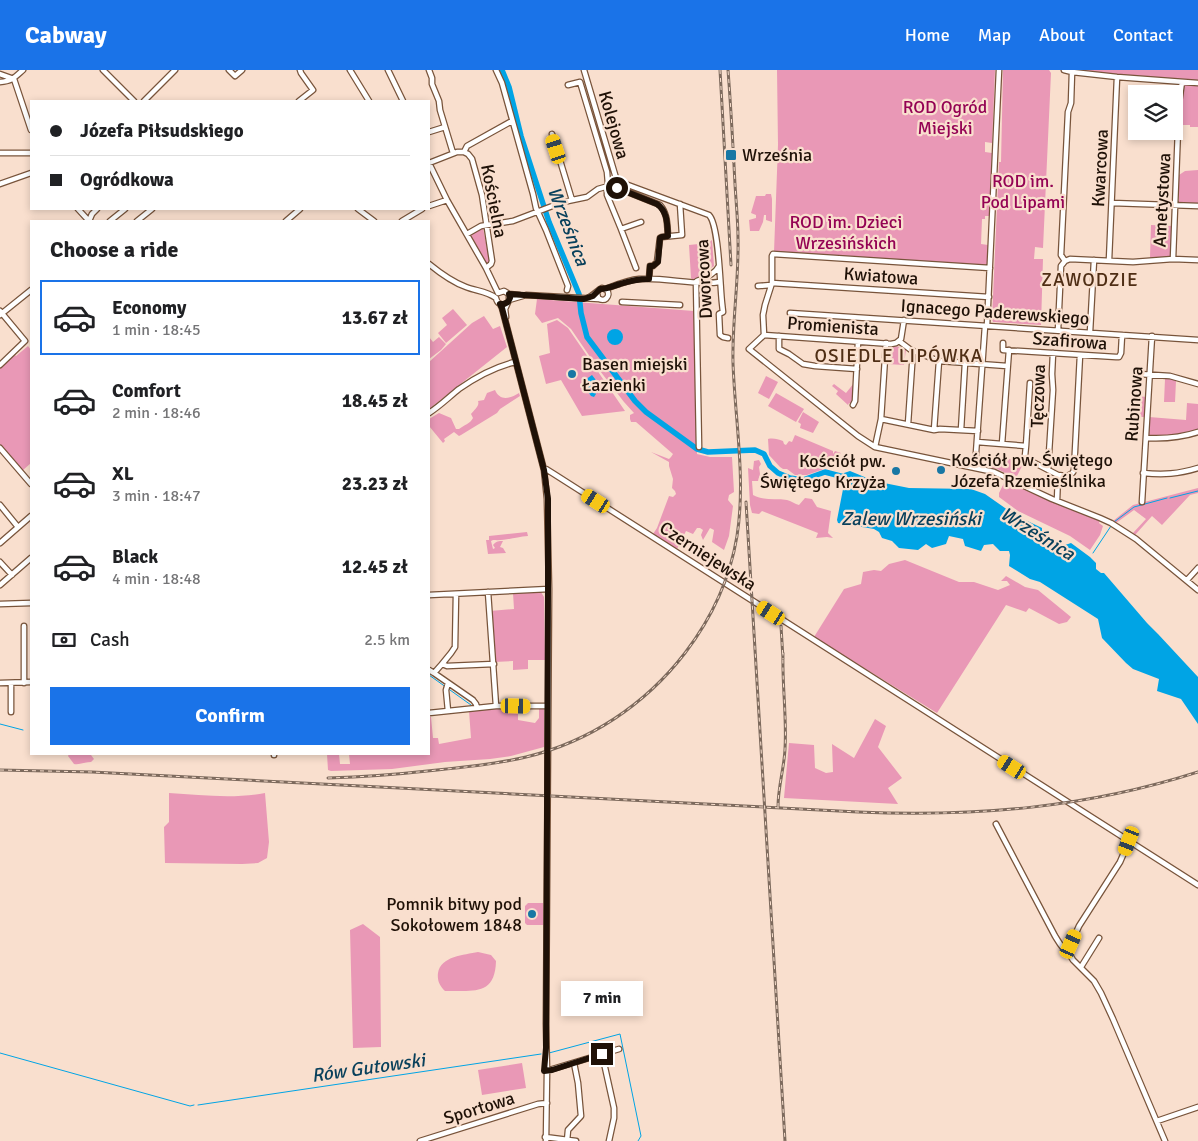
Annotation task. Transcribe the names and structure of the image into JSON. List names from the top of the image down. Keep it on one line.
{"streets":{"street":["Kolejowa","Kwarcowa","Ametystowa","Kościelna","Kwiatowa","Dworcowa","Ignacego Paderewskiego","Promienista","Szafirowa","Tęczowa","Rubinowa","Czerniejewska","Sportowa"]},"crossings":[["Kolejowa","Dworcowa"],["Ignacego Paderewskiego","Promienista"],["Ignacego Paderewskiego","Szafirowa"],["Ignacego Paderewskiego","Rubinowa"],["Szafirowa","Tęczowa"]],"districts":["ZAWODZIE","OSIEDLE LIPÓWKA"],"water":["Wrześnica","Zalew Wrzesiński","Rów Gutowski"],"parks":["ROD Ogród Miejski","ROD im. Pod Lipami","ROD im. Dzieci Wrzesińskich"],"places":{"transit":["Września"],"other":["Basen miejski Łazienki","Kościół pw. Świętego Józefa Rzemieślnika","Kościół pw. Świętego Krzyża","Pomnik bitwy pod Sokołowem 1848"]},"page":{"header":"Cabway","nav":["Home","Map","About","Contact"],"banner":["Józefa Piłsudskiego","Ogródkowa"],"heading":"Choose a ride","list":[{"name":"Economy","note":"1 min · 18:45","value":"13.67 zł"},{"name":"Comfort","note":"2 min · 18:46","value":"18.45 zł"},{"name":"XL","note":"3 min · 18:47","value":"23.23 zł"},{"name":"Black","note":"4 min · 18:48","value":"12.45 zł"}],"pay":["Cash","2.5 km"],"buttons":"Confirm","bubble":"7 min"}}
